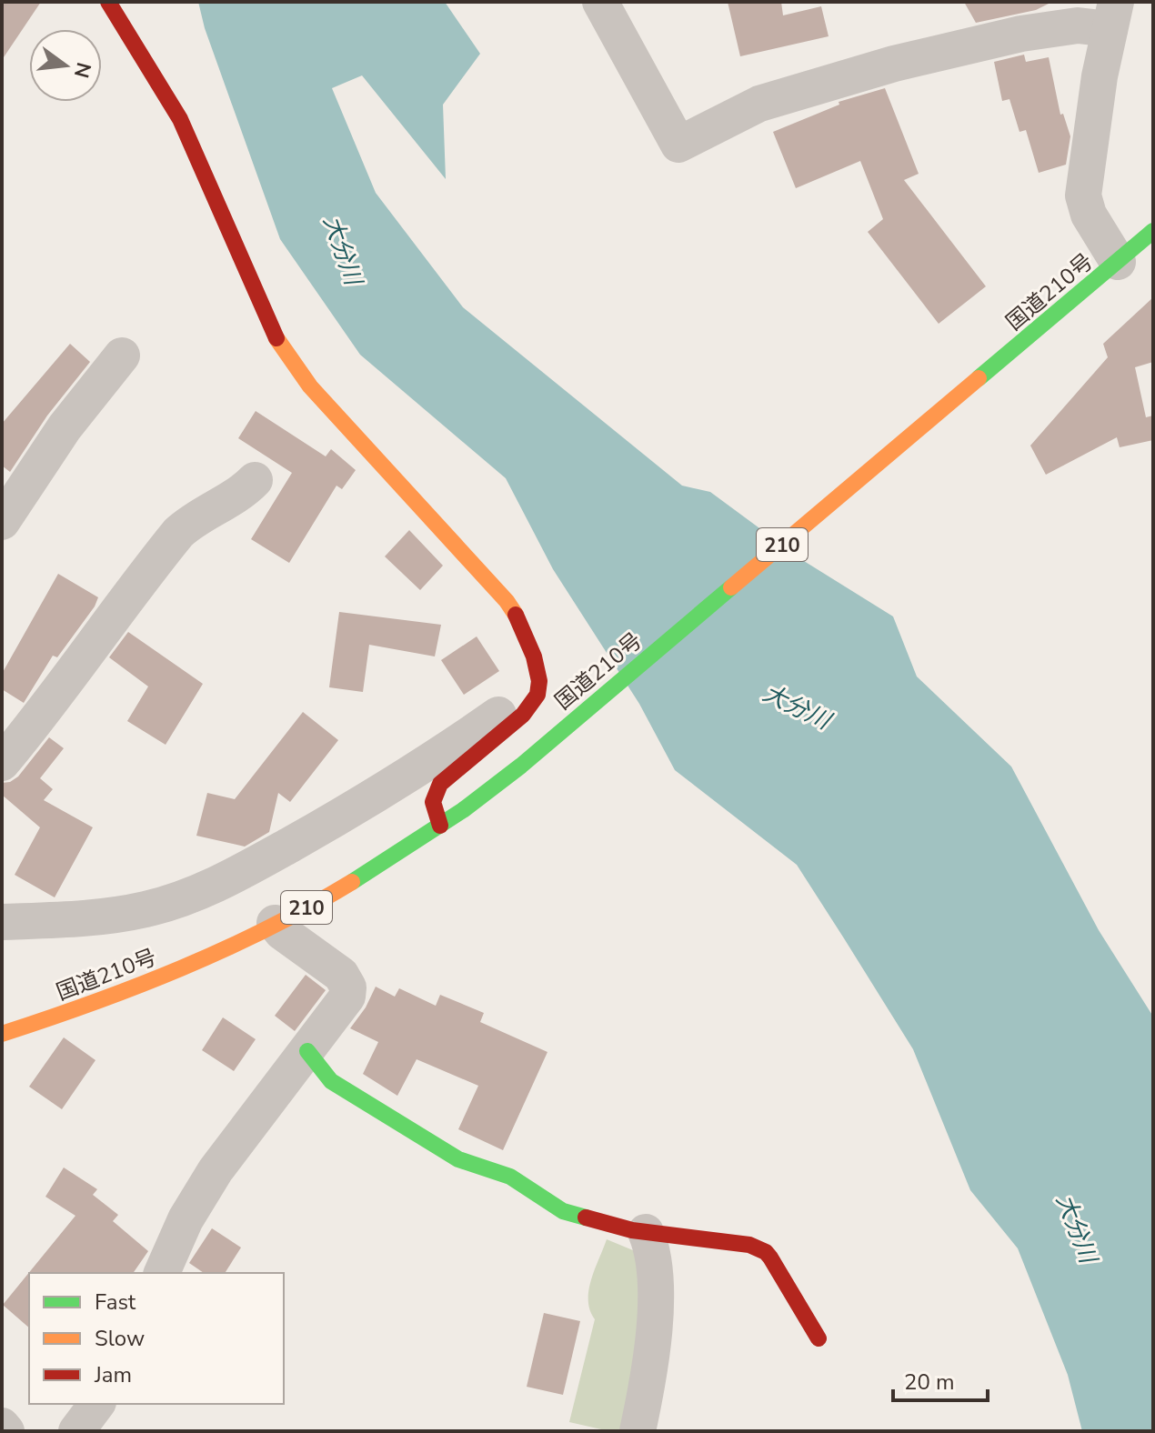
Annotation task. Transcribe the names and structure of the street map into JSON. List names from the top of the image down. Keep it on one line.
{"streets":{"main road":["国道210号","210"]},"water":["大分川"],"legend":["Fast","Slow","Jam"],"scale_bar":"20 m","north":"right"}
